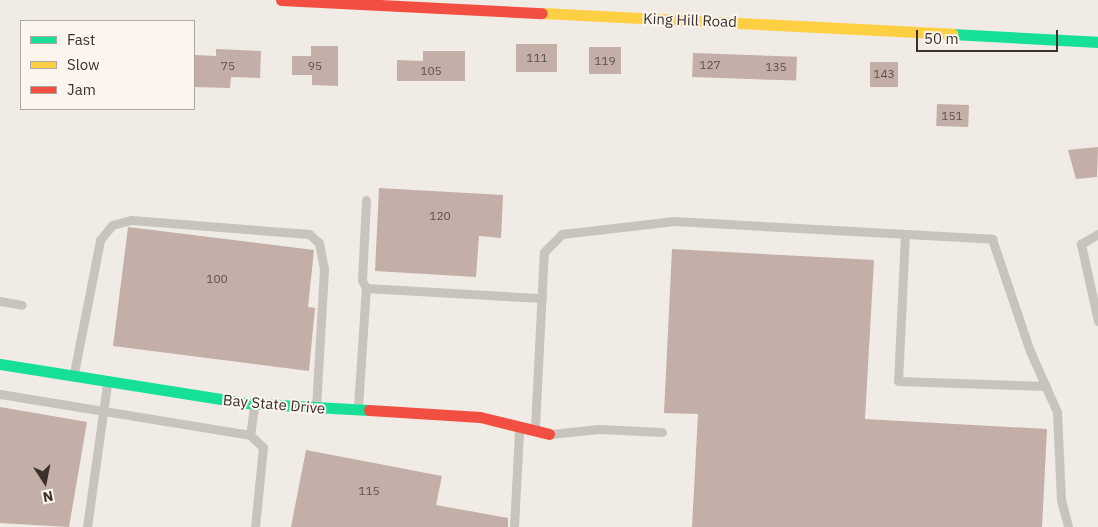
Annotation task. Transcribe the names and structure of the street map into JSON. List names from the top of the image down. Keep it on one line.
{"streets":{"street":["King Hill Road","Bay State Drive"]},"house_numbers":["111","119","127","75","95","135","105","143","151","120","100","115"],"legend":["Fast","Slow","Jam"],"scale_bar":"50 m","north":"bottom"}
